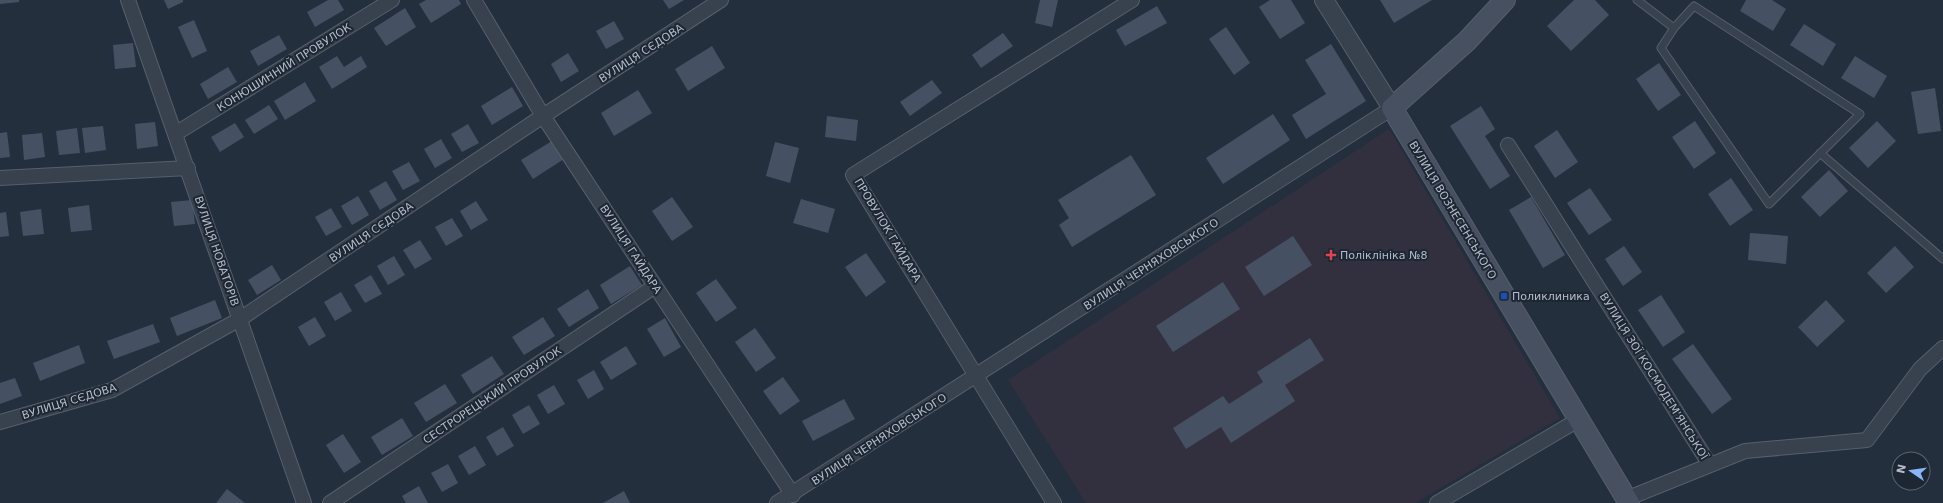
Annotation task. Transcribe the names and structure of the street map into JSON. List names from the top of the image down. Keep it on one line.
{"streets":{"main road":["ВУЛИЦЯ ВОЗНЕСЕНСЬКОГО","ВУЛИЦЯ ЧЕРНЯХОВСЬКОГО"],"street":["ВУЛИЦЯ СЄДОВА","КОНЮШИННИЙ ПРОВУЛОК","ПРОВУЛОК ГАЙДАРА","ВУЛИЦЯ ГАЙДАРА","ВУЛИЦЯ НОВАТОРІВ","ВУЛИЦЯ ЗОЇ КОСМОДЕМ'ЯНСЬКОЇ","СЕСТРОРЕЦЬКИЙ ПРОВУЛОК"]},"crossings":[["ВУЛИЦЯ СЄДОВА","ВУЛИЦЯ ГАЙДАРА"],["ВУЛИЦЯ СЄДОВА","ВУЛИЦЯ НОВАТОРІВ"],["КОНЮШИННИЙ ПРОВУЛОК","ВУЛИЦЯ НОВАТОРІВ"],["ВУЛИЦЯ ВОЗНЕСЕНСЬКОГО","ВУЛИЦЯ ЧЕРНЯХОВСЬКОГО"],["ВУЛИЦЯ ВОЗНЕСЕНСЬКОГО","ВУЛИЦЯ ЗОЇ КОСМОДЕМ'ЯНСЬКОЇ"],["ПРОВУЛОК ГАЙДАРА","ВУЛИЦЯ ЧЕРНЯХОВСЬКОГО"],["ВУЛИЦЯ ГАЙДАРА","ВУЛИЦЯ ЧЕРНЯХОВСЬКОГО"],["ВУЛИЦЯ ГАЙДАРА","СЕСТРОРЕЦЬКИЙ ПРОВУЛОК"]],"places":{"health":["Поліклініка №8"],"transit":["Поликлиника"]},"north":"left"}
